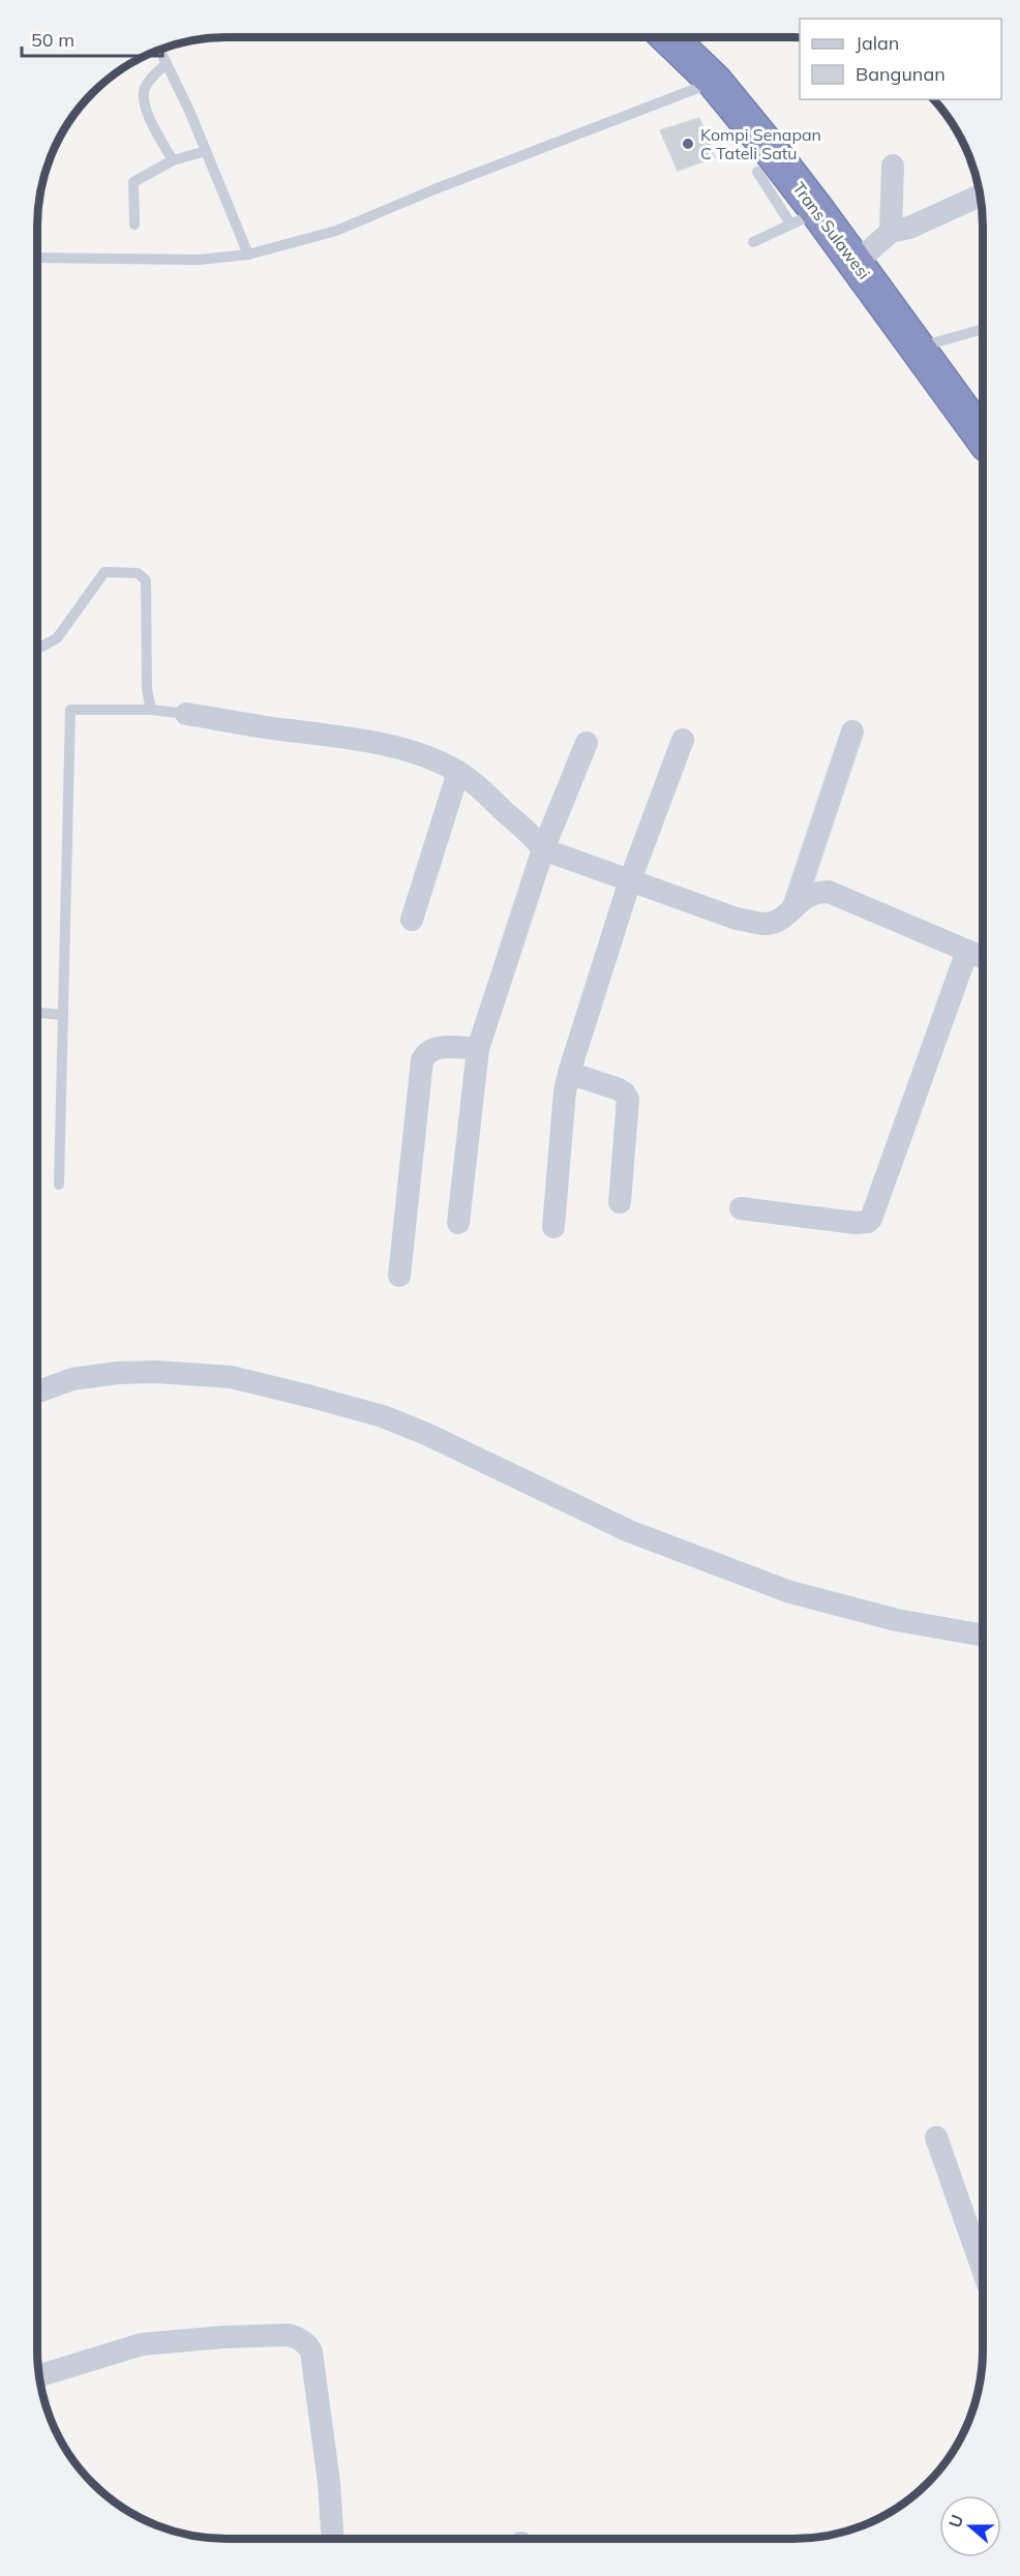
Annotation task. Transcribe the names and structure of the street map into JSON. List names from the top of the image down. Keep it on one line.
{"streets":{"highway":["Trans Sulawesi"]},"places":["Kompi Senapan C Tateli Satu"],"legend":["Jalan","Bangunan"],"scale_bar":"50 m","north":"left"}
